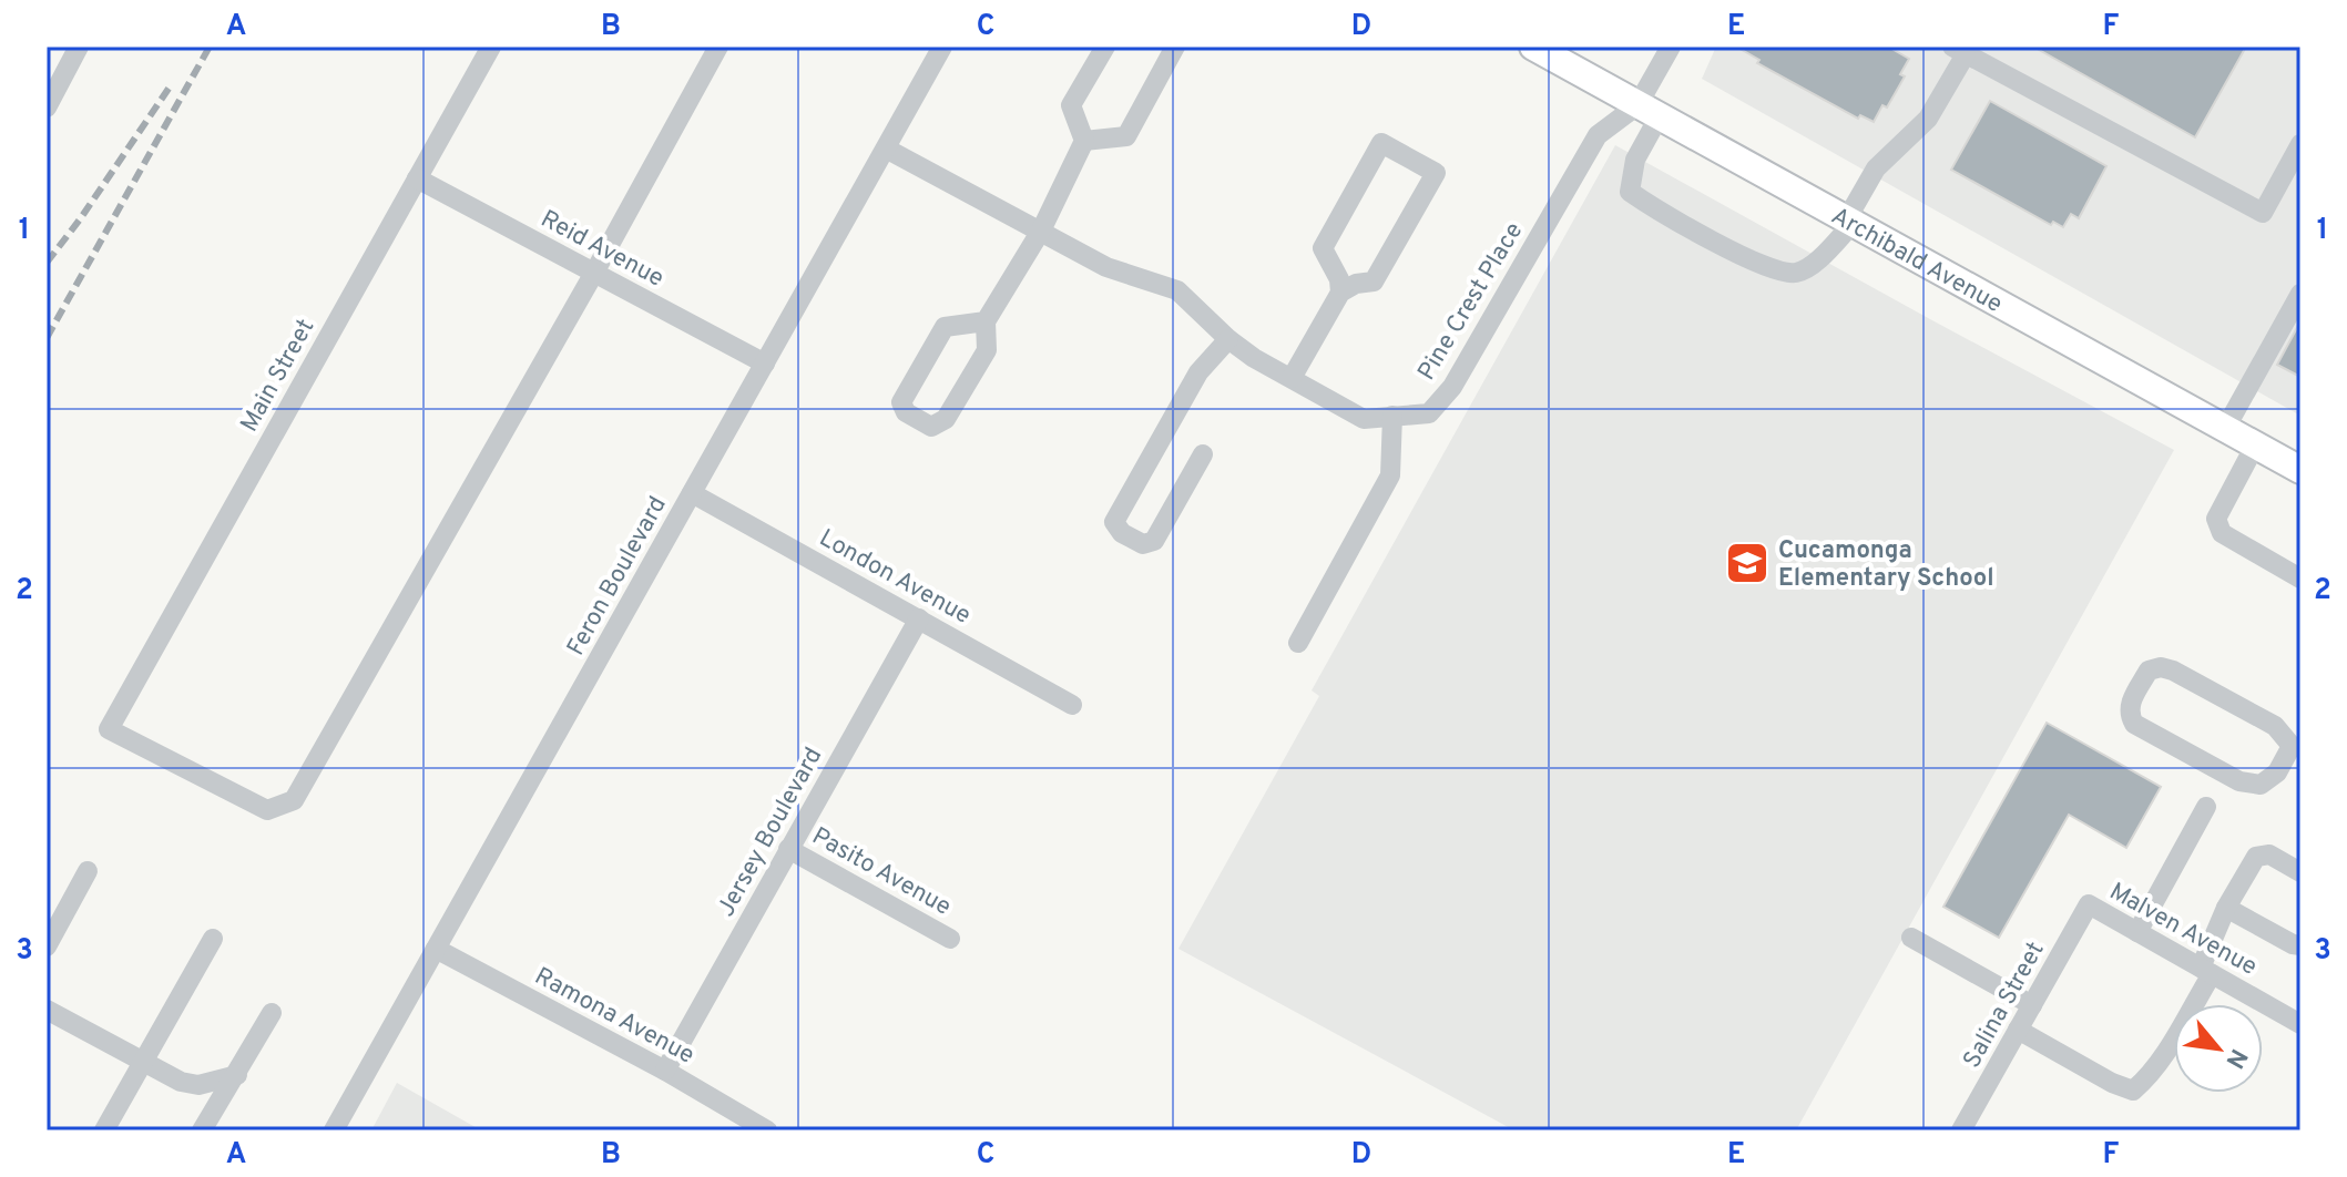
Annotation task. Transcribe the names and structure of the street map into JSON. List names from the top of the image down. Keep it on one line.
{"streets":{"main road":["Archibald Avenue"],"street":["Reid Avenue","Pine Crest Place","Main Street","Feron Boulevard","London Avenue","Jersey Boulevard","Pasito Avenue","Malven Avenue","Salina Street","Ramona Avenue"]},"crossings":[["Reid Avenue","Main Street"],["Reid Avenue","Feron Boulevard"],["Archibald Avenue","Pine Crest Place"],["Pine Crest Place","Feron Boulevard"],["Feron Boulevard","London Avenue"],["Feron Boulevard","Ramona Avenue"],["London Avenue","Jersey Boulevard"],["Jersey Boulevard","Pasito Avenue"],["Jersey Boulevard","Ramona Avenue"],["Malven Avenue","Salina Street"]],"places":{"school or university":["Cucamonga Elementary School"]},"north":"bottom right","grid":{"columns":["A","B","C","D","E","F"],"rows":["1","2","3"]}}
